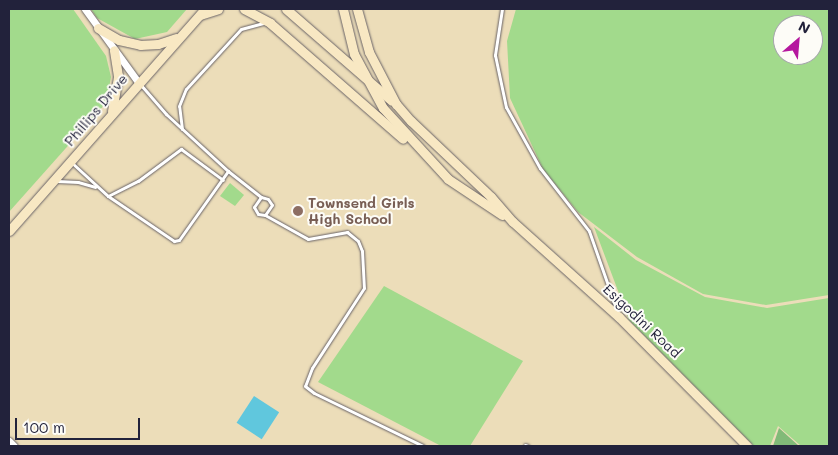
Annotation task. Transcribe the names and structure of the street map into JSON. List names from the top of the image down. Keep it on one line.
{"streets":{"main road":["Phillips Drive","Esigodini Road"]},"places":["Townsend Girls High School"],"scale_bar":"100 m","north":"top right"}
